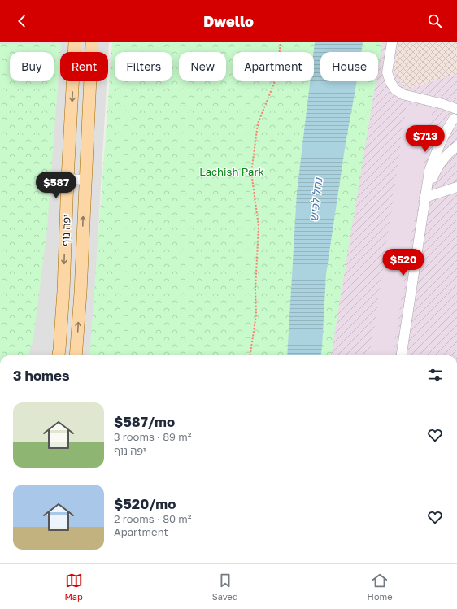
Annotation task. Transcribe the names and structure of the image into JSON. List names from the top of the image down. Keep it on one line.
{"streets":{"main road":["יפה נוף"]},"water":["נחל לכיש"],"parks":["Lachish Park"],"page":{"header":"Dwello","chip":["Buy","Rent","Filters","New","Apartment","House"],"price":["$713","$587","$520"],"heading":"3 homes","list":[{"name":"$587/mo","note":"3 rooms · 89 m² · יפה נוף"},{"name":"$520/mo","note":"2 rooms · 80 m² · Apartment"}],"tabs":["Map","Saved","Home"]}}
